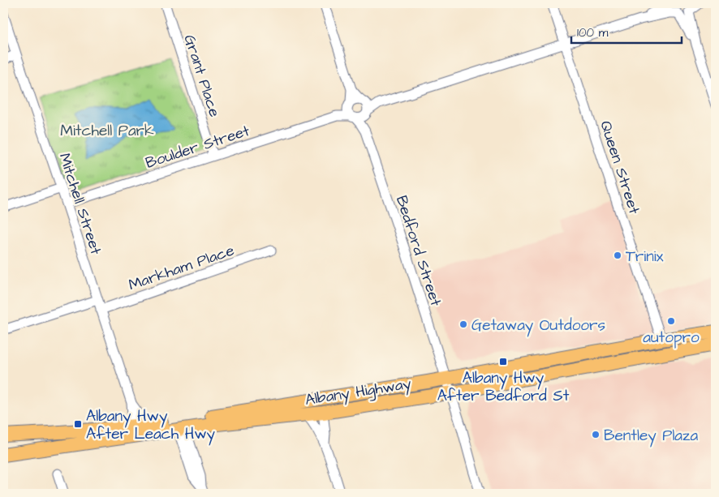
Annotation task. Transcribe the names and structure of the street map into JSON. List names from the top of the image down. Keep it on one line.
{"streets":{"highway":["Albany Highway"],"street":["Grant Place","Boulder Street","Queen Street","Mitchell Street","Bedford Street","Markham Place"]},"crossings":[["Grant Place","Boulder Street"],["Boulder Street","Mitchell Street"],["Boulder Street","Bedford Street"],["Queen Street","Albany Highway"],["Mitchell Street","Markham Place"],["Mitchell Street","Albany Highway"],["Bedford Street","Albany Highway"]],"parks":["Mitchell Park"],"places":{"other":["Trinix","autopro","Getaway Outdoors","Bentley Plaza"],"transit":["Albany Hwy After Bedford St","Albany Hwy After Leach Hwy"]},"scale_bar":"100 m"}
